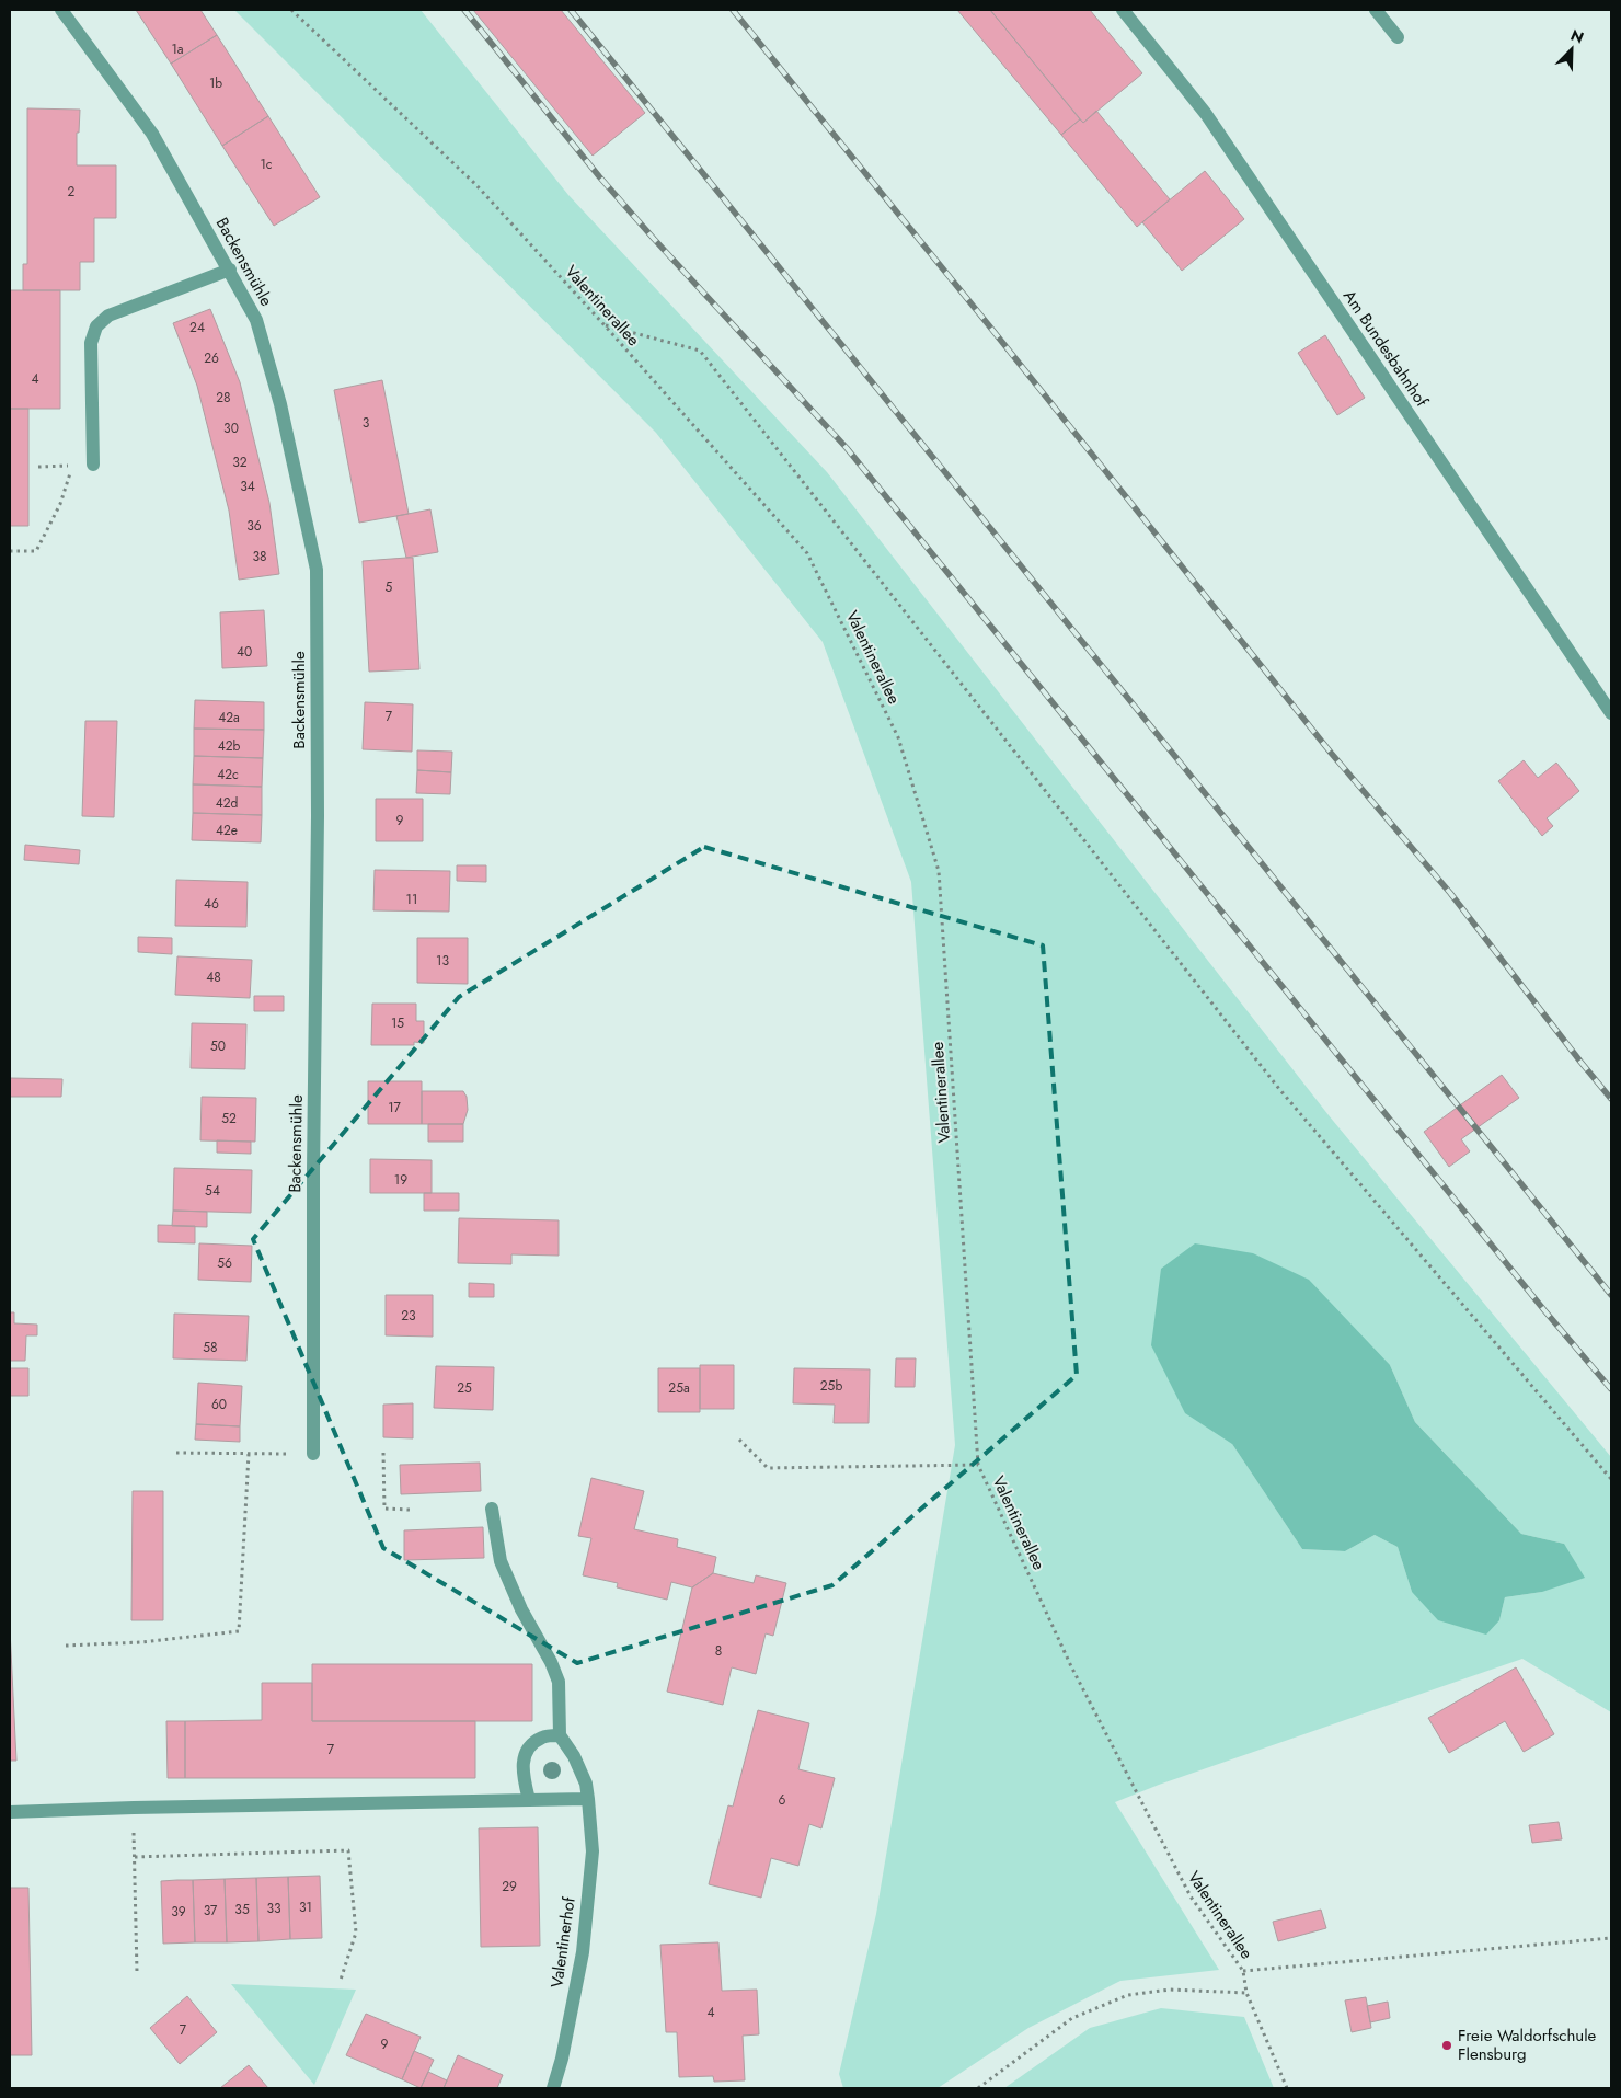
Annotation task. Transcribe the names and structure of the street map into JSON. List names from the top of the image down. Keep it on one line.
{"streets":{"street":["Backensmühle","Am Bundesbahnhof","Valentinerhof"],"path":["Valentinerallee"]},"places":["Freie Waldorfschule Flensburg"],"house_numbers":["1a","1b","1c","2","24","26","4","28","3","30","32","34","36","38","5","40","7","42a","42b","42c","42d","9","42e","11","46","13","48","15","50","17","52","19","54","56","23","58","25b","25","25a","60","8","7","6","29","31","33","35","37","39","4","7","9"],"north":"top right"}
